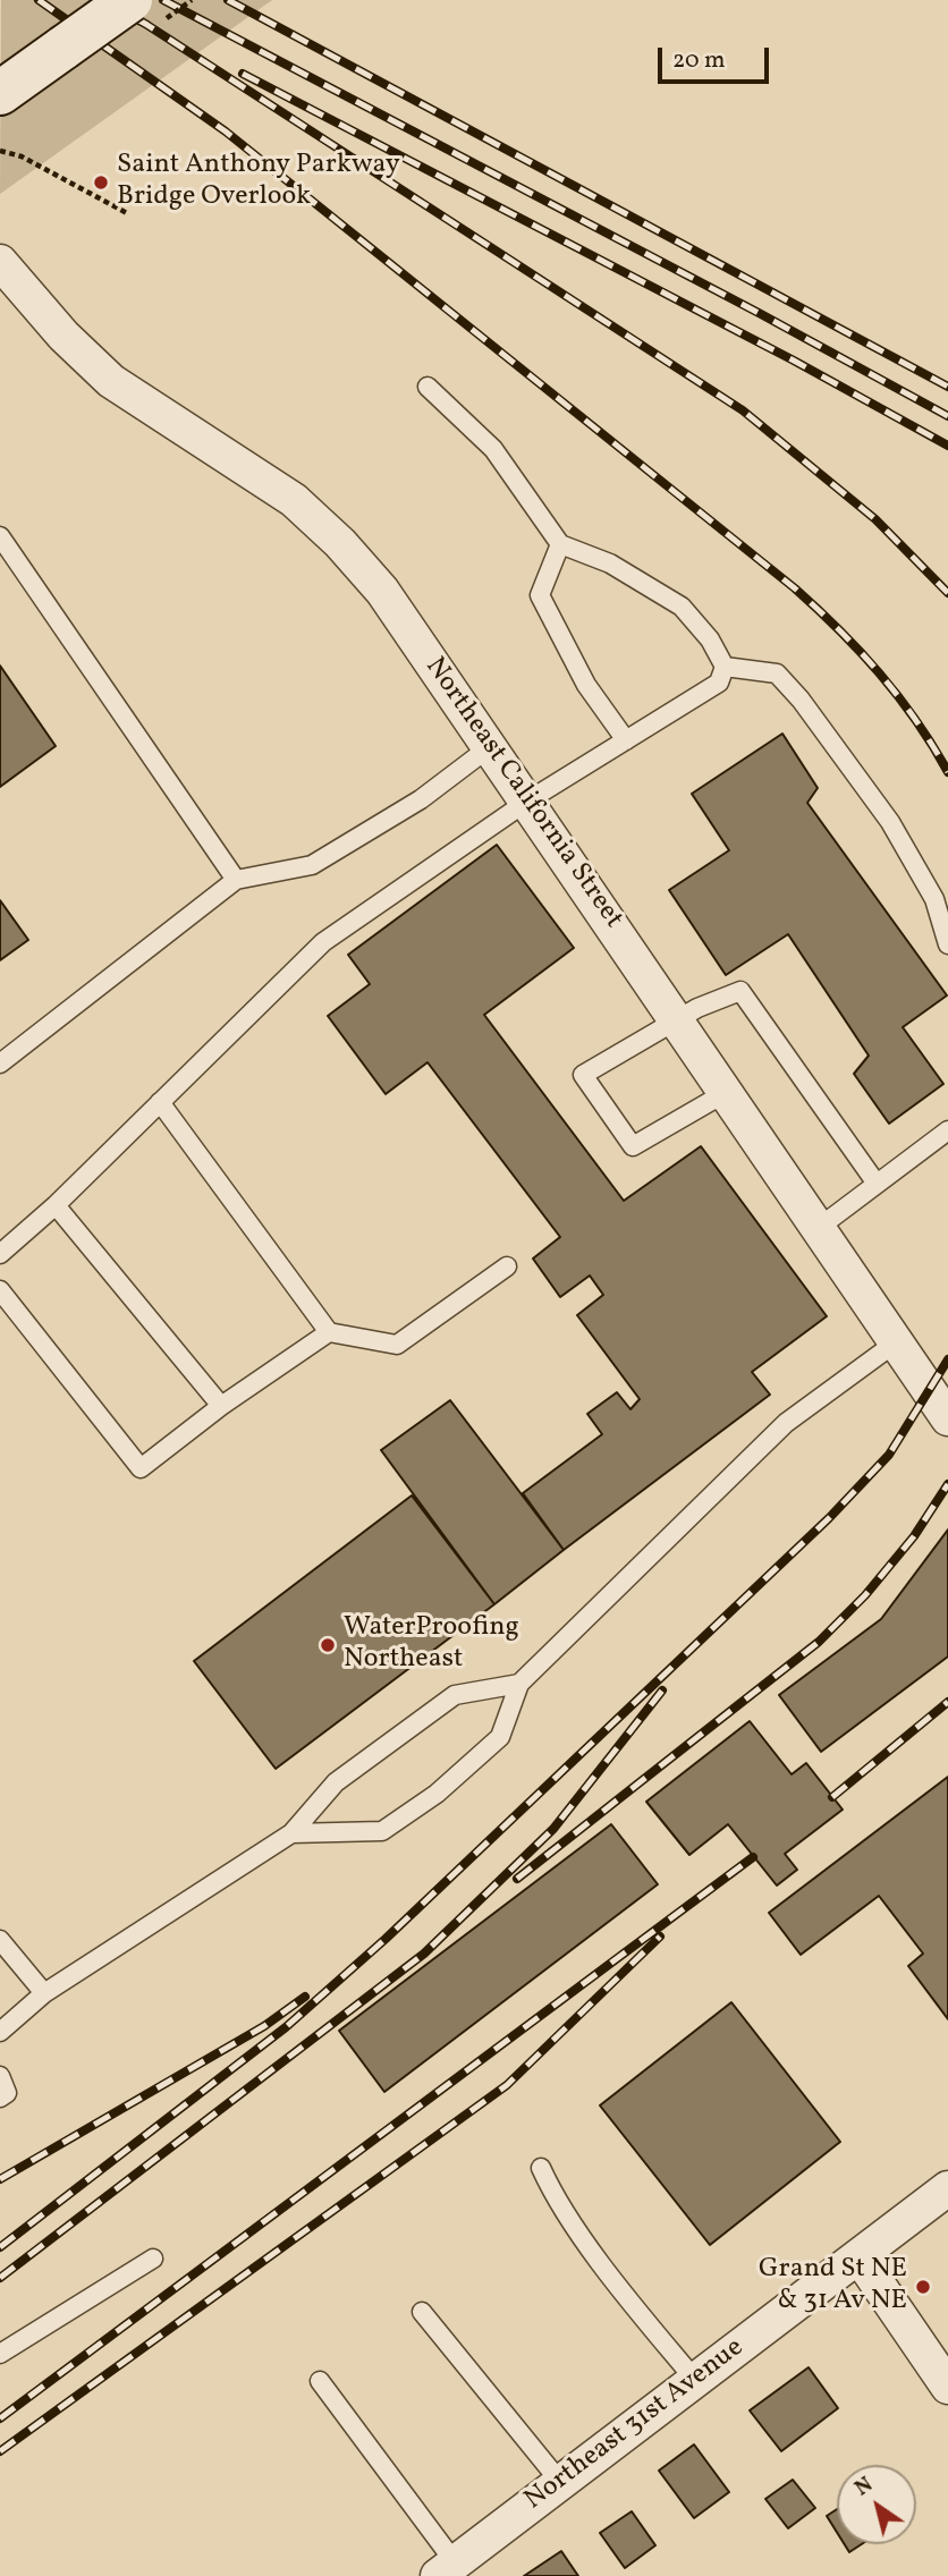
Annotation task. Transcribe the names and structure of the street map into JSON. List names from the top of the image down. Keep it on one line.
{"streets":{"street":["Northeast California Street","Northeast 31st Avenue"]},"places":["Saint Anthony Parkway Bridge Overlook","WaterProofing Northeast","Grand St NE & 31 Av NE"],"scale_bar":"20 m","north":"top left"}
